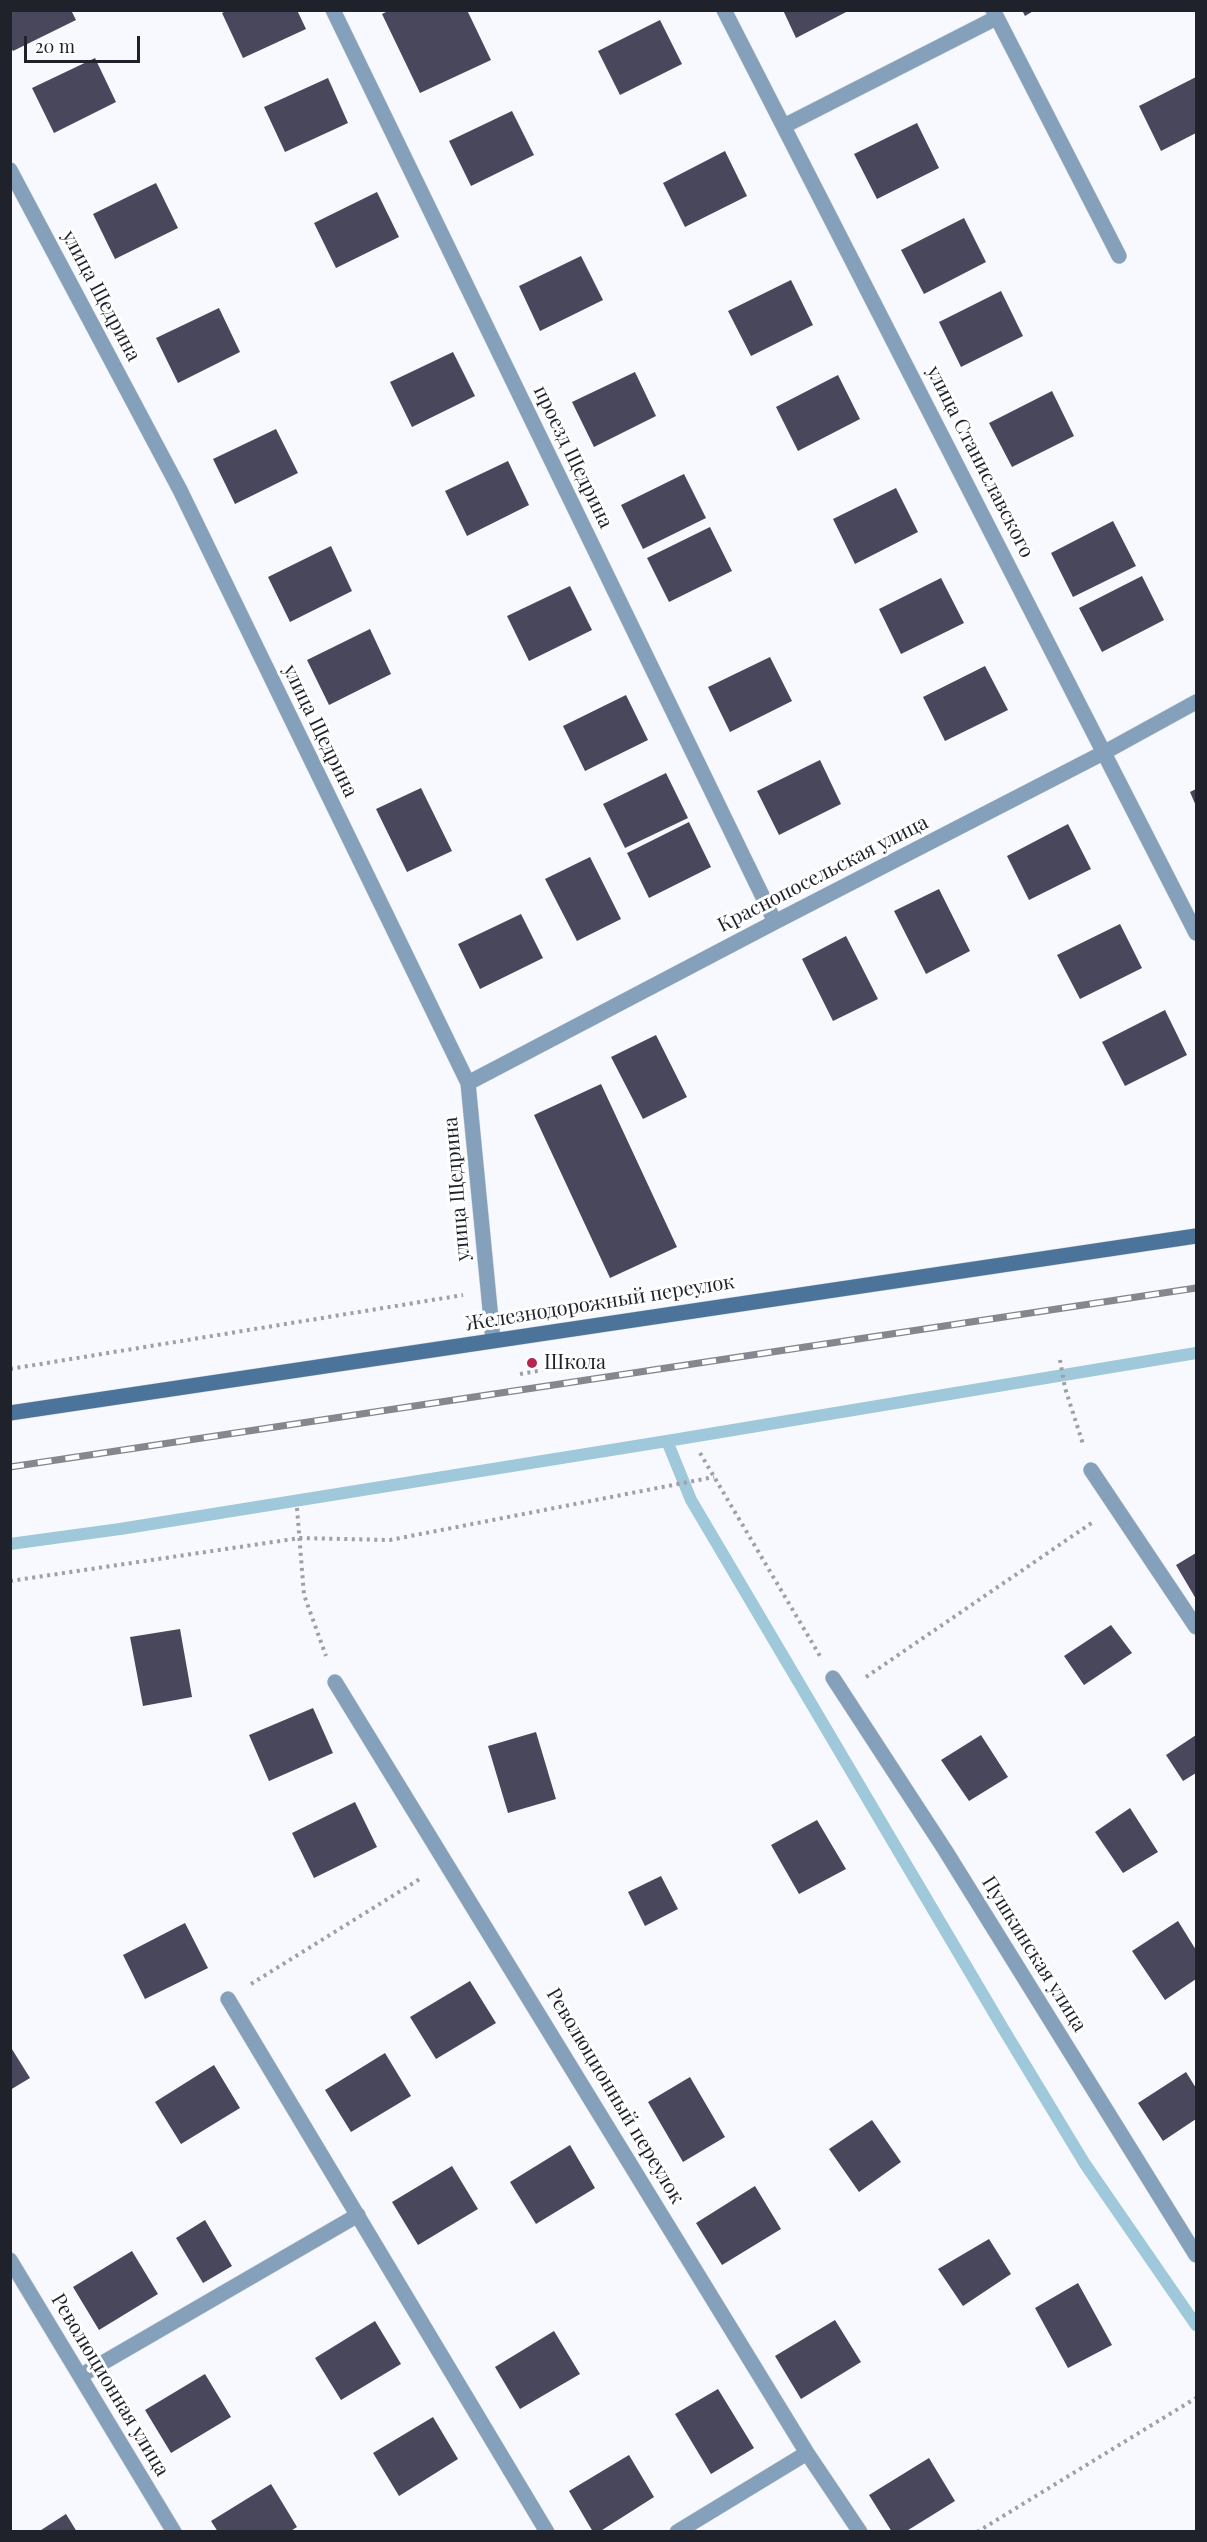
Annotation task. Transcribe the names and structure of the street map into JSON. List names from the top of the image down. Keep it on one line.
{"streets":{"street":["улица Щедрина","проезд Щедрина","улица Станиславского","Краснопосельская улица","Железнодорожный переулок","Пушкинская улица","Революционный переулок","Революционная улица"]},"crossings":[["улица Щедрина","Краснопосельская улица"],["улица Щедрина","Железнодорожный переулок"],["проезд Щедрина","Краснопосельская улица"],["улица Станиславского","Краснопосельская улица"]],"places":["Школа"],"scale_bar":"20 m"}
